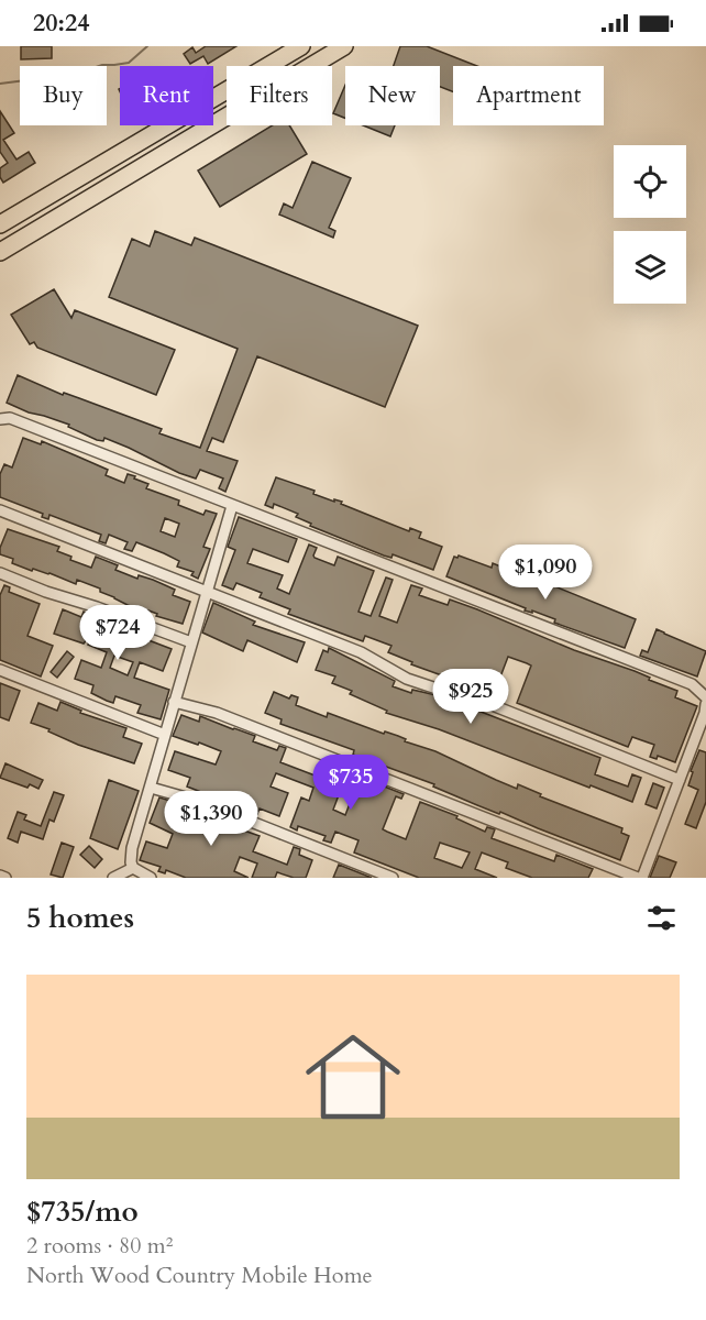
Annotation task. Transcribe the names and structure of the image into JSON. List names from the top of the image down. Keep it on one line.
{"page":{"status":"20:24","chip":["Buy","Rent","Filters","New","Apartment"],"price":["$1,090","$724","$925","$735","$1,390"],"heading":"5 homes","list":[{"name":"$735/mo","note":"2 rooms · 80 m² · North Wood Country Mobile Home"}]}}
